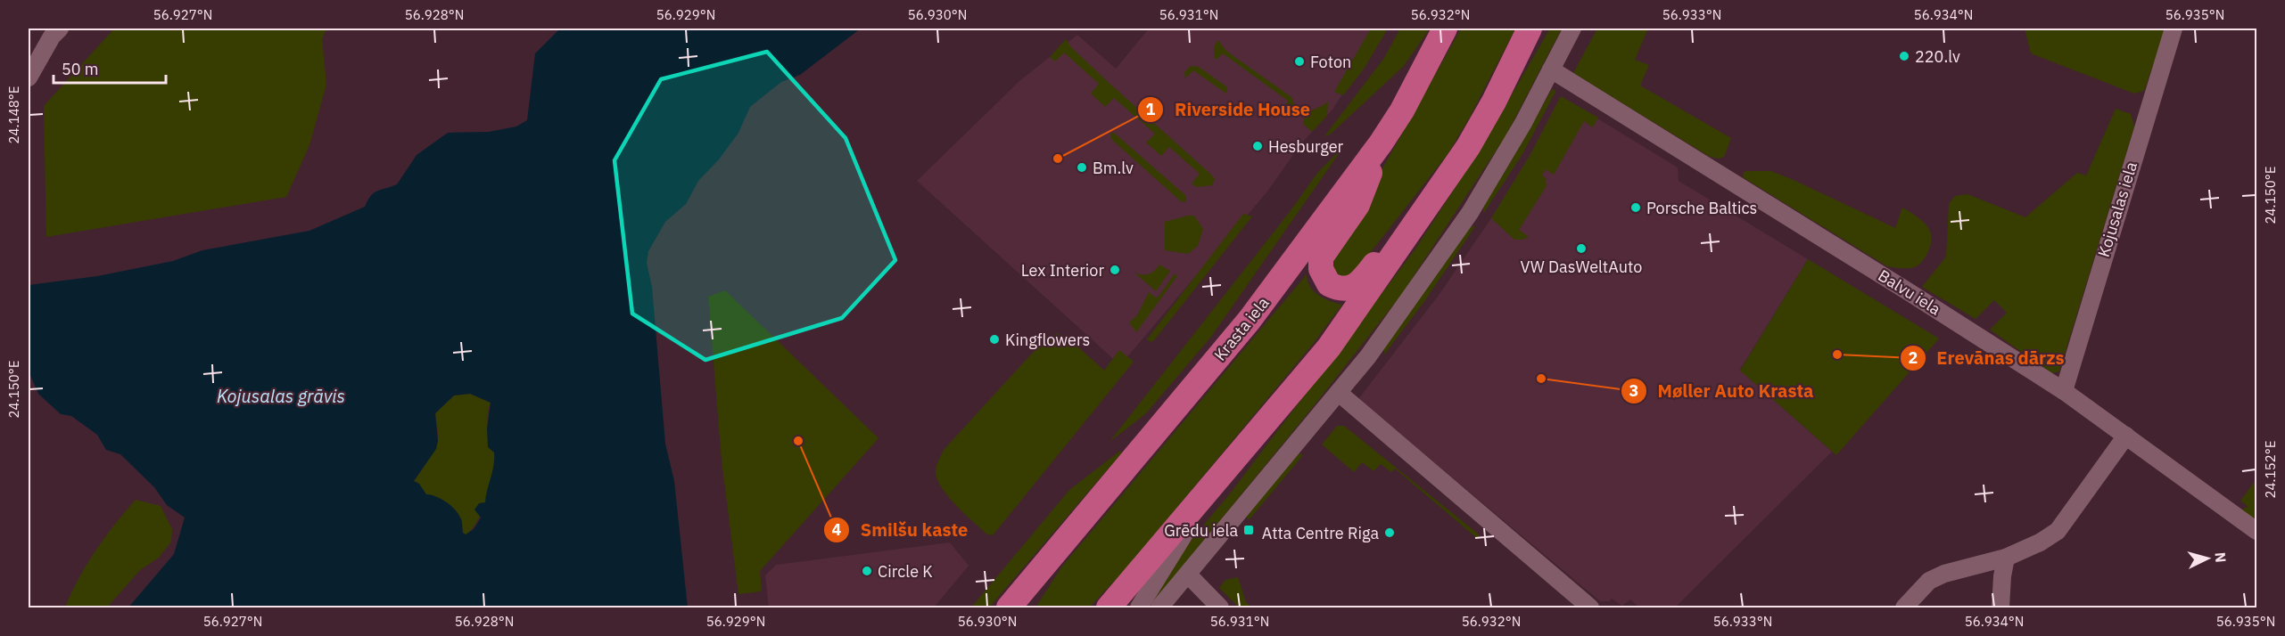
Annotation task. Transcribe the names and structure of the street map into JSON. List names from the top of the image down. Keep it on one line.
{"streets":{"highway":["Krasta iela"],"street":["Kojusalas iela","Balvu iela"]},"crossings":[["Kojusalas iela","Balvu iela"]],"water":["Kojusalas grāvis"],"places":{"other":["220.lv","Foton","Hesburger","Riverside House","Bm.lv","Porsche Baltics","VW DasWeltAuto","Lex Interior","Kingflowers","Erevānas dārzs","Møller Auto Krasta","Smilšu kaste","Atta Centre Riga","Circle K"],"transit":["Grēdu iela"]},"scale_bar":"50 m","north":"right","coordinates":["56.927°N","56.928°N","56.929°N","56.930°N","56.931°N","56.932°N","56.933°N","56.934°N","56.935°N","24.148°E","24.150°E","24.152°E"]}
